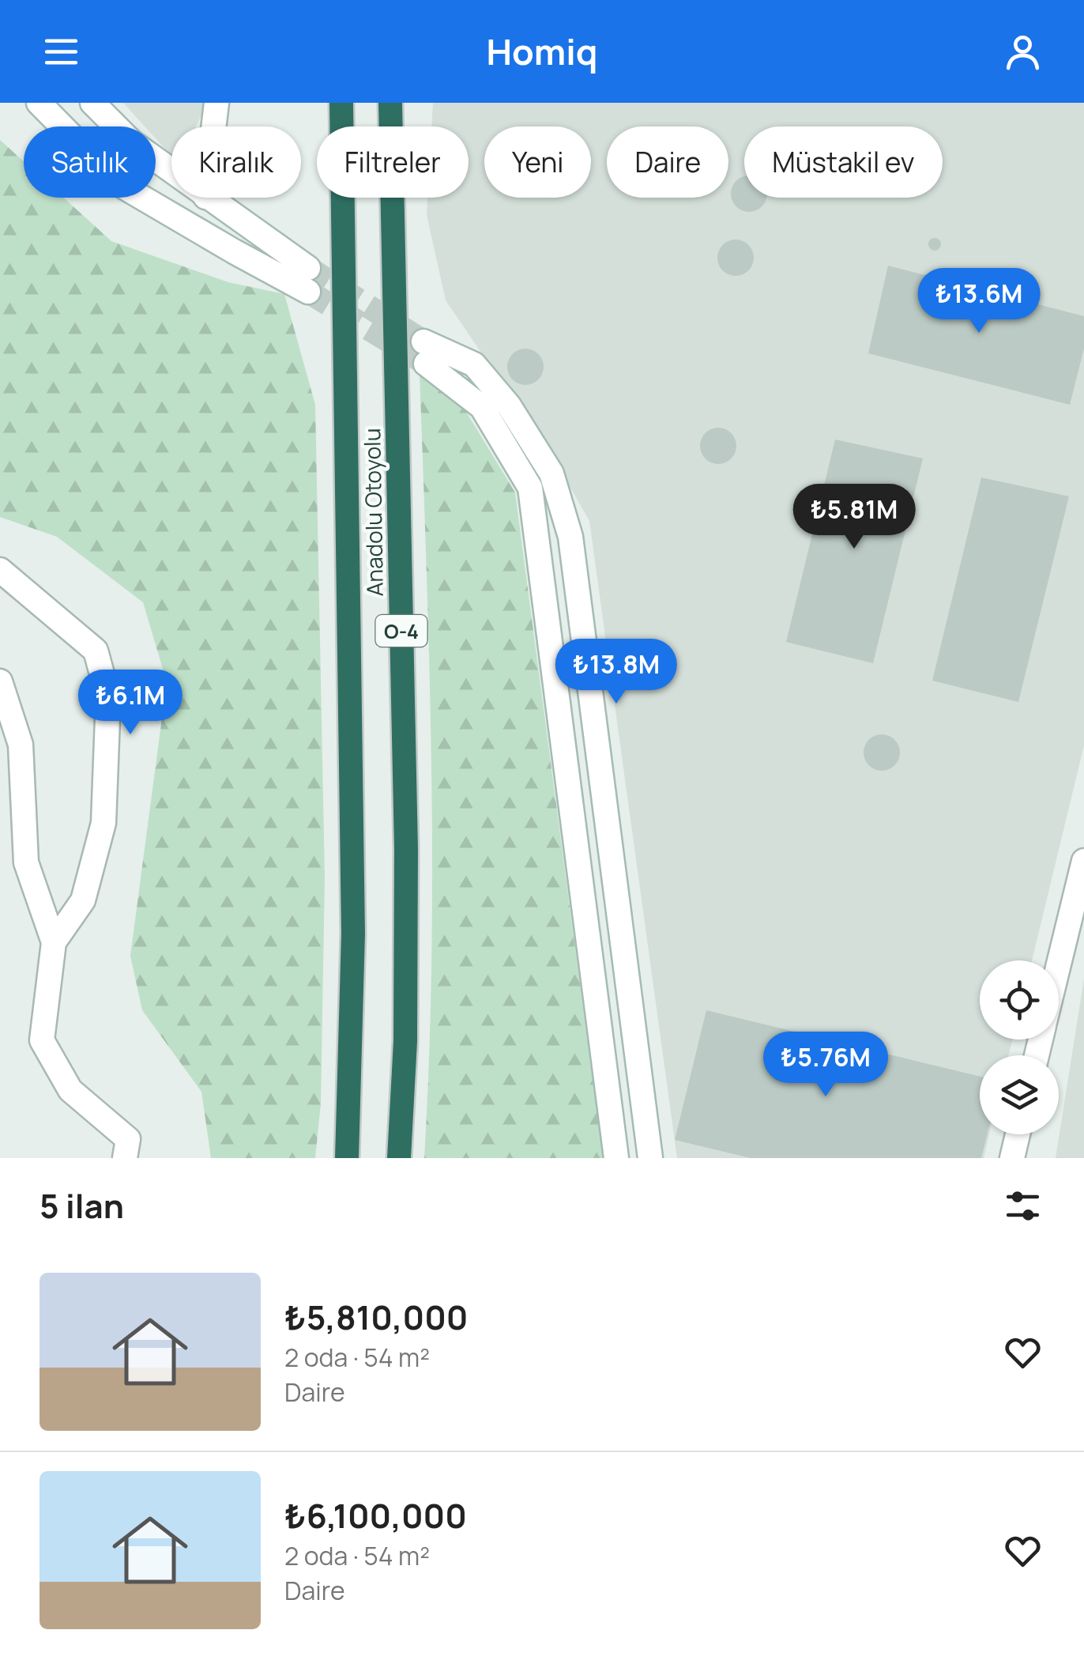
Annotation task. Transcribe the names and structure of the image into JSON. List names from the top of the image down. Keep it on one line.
{"streets":{"highway":["Anadolu Otoyolu","O-4"]},"page":{"header":"Homiq","chip":["Satılık","Kiralık","Filtreler","Yeni","Daire","Müstakil ev"],"price":["₺13.6M","₺5.81M","₺13.8M","₺6.1M","₺5.76M"],"heading":"5 ilan","list":[{"name":"₺5,810,000","note":"2 oda · 54 m² · Daire"},{"name":"₺6,100,000","note":"2 oda · 54 m² · Daire"}]}}
